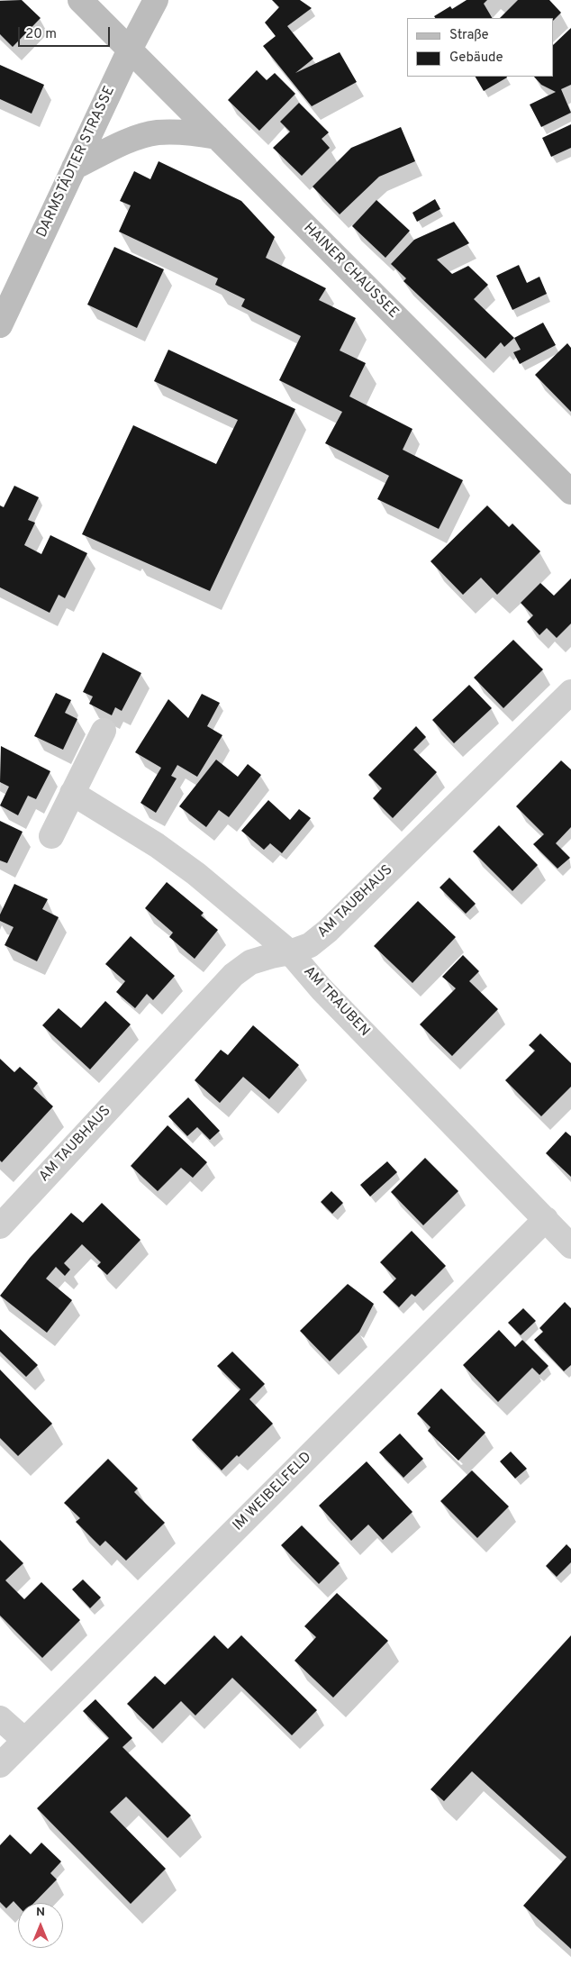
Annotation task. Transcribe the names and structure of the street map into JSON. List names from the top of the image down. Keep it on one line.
{"streets":{"street":["DARMSTÄDTER STRASSE","HAINER CHAUSSEE","AM TAUBHAUS","AM TRAUBEN","IM WEIBELFELD"]},"crossings":[["DARMSTÄDTER STRASSE","HAINER CHAUSSEE"],["AM TAUBHAUS","AM TRAUBEN"],["AM TRAUBEN","IM WEIBELFELD"]],"legend":["Straße","Gebäude"],"scale_bar":"20 m","north":"top"}
